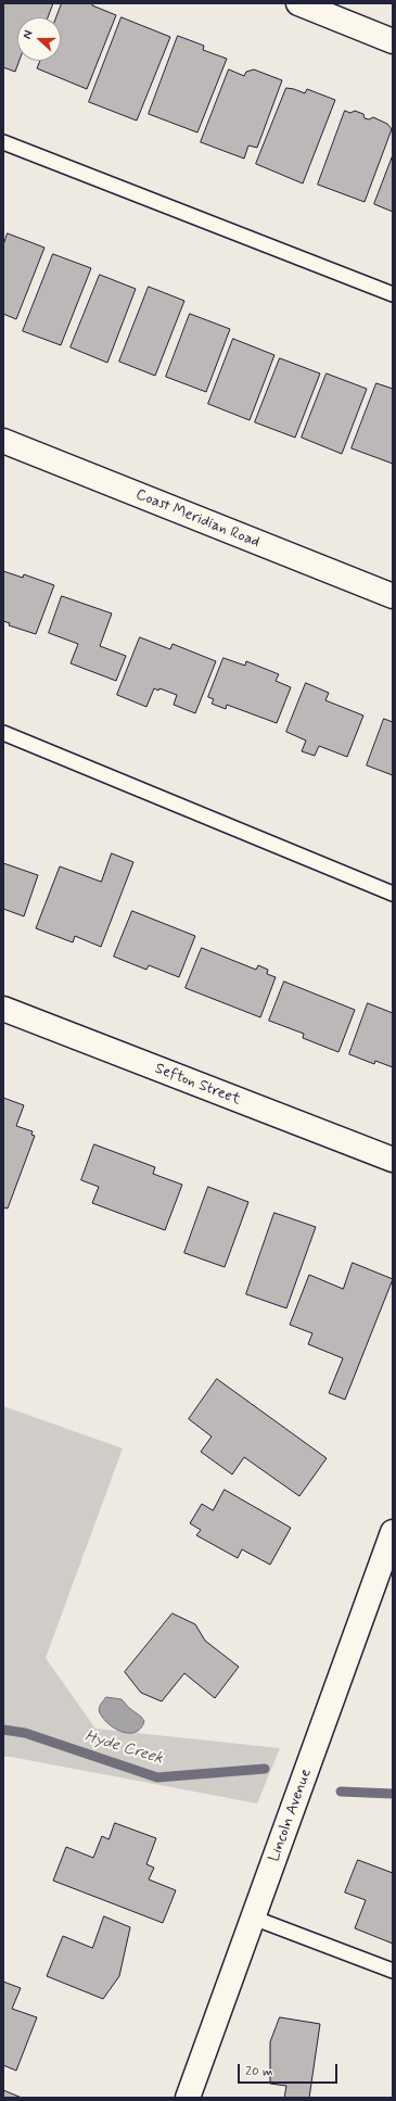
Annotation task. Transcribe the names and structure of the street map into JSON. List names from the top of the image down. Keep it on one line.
{"streets":{"main road":["Coast Meridian Road","Sefton Street","Lincoln Avenue"]},"water":["Hyde Creek"],"scale_bar":"20 m","north":"left"}
